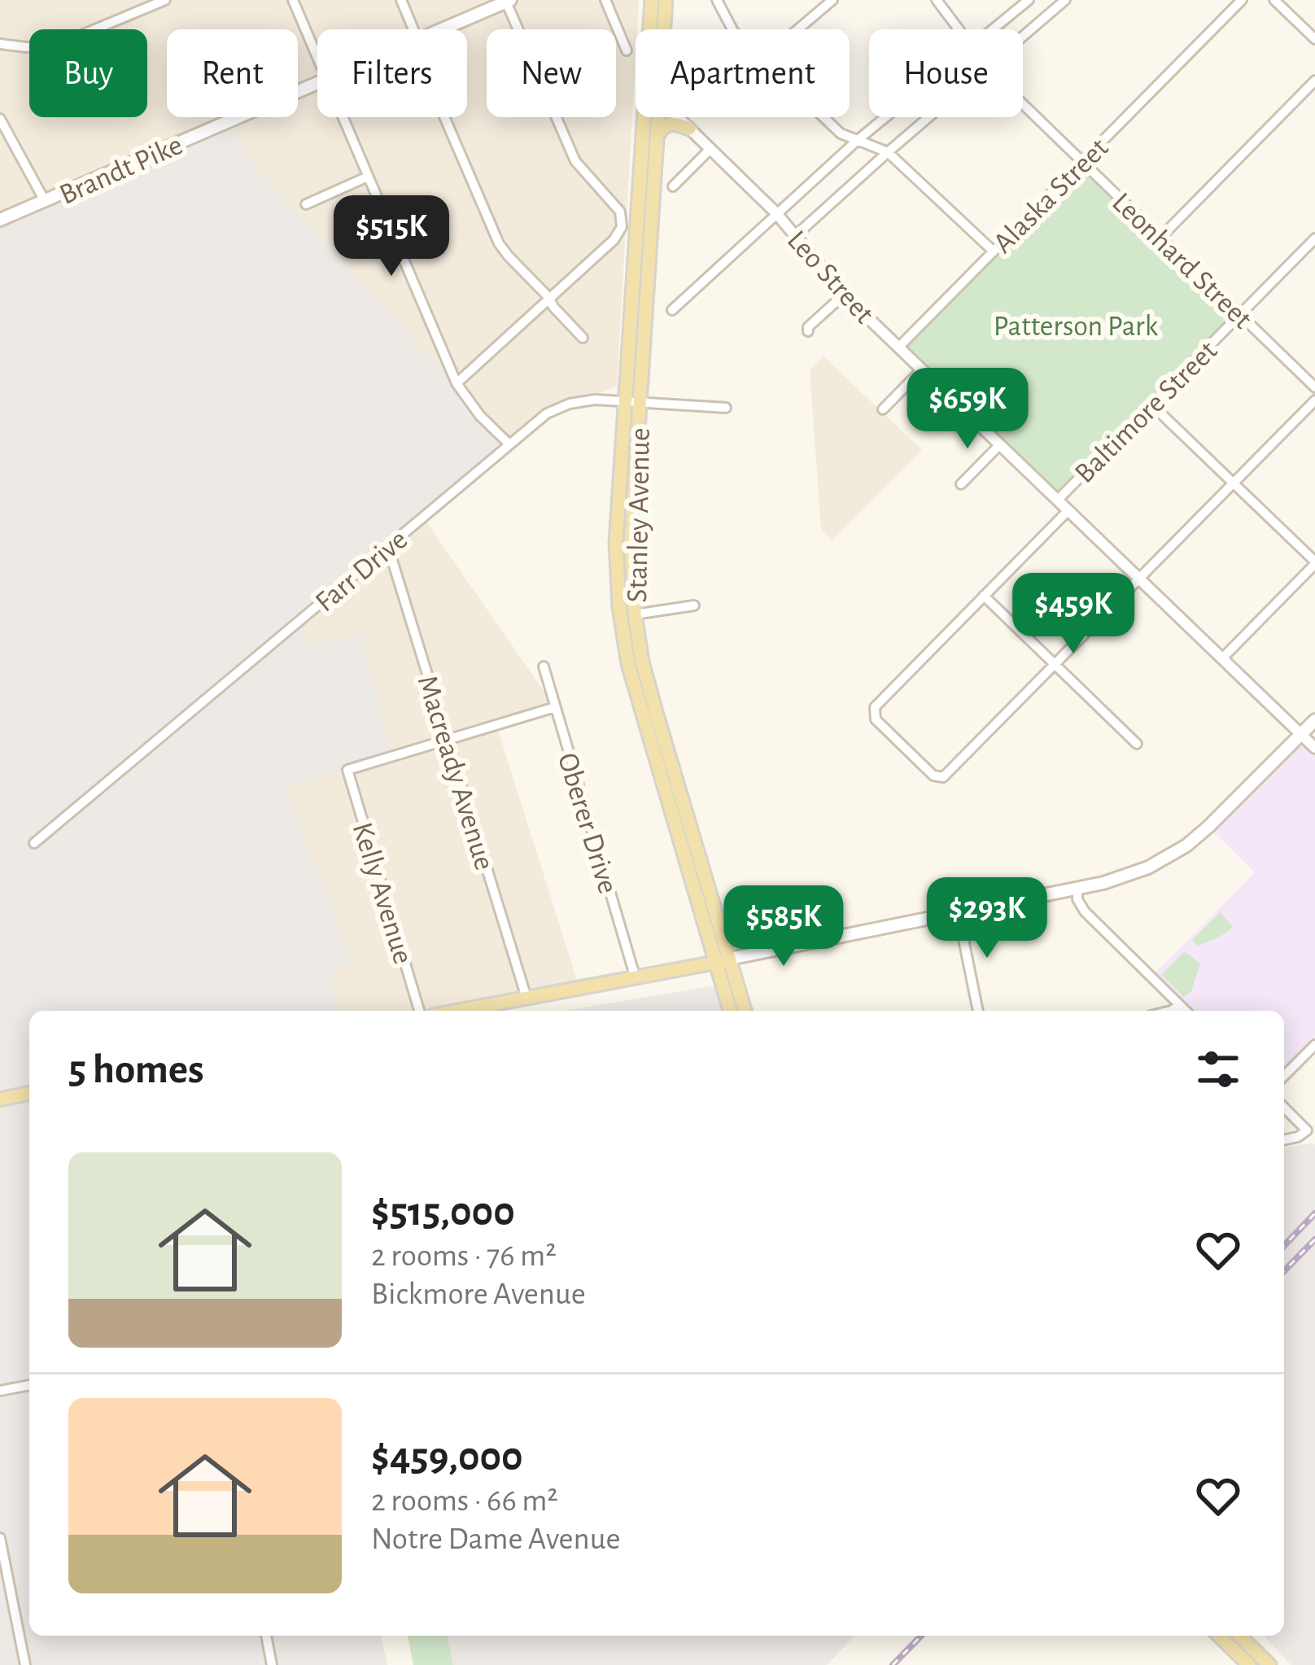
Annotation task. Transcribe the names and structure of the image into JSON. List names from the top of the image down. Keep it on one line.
{"streets":{"main road":["Brandt Pike","Stanley Avenue"],"street":["Alaska Street","Leonhard Street","Leo Street","Baltimore Street","Farr Drive","Macready Avenue","Oberer Drive","Kelly Avenue"]},"crossings":[["Alaska Street","Leonhard Street"],["Alaska Street","Leo Street"],["Leonhard Street","Baltimore Street"],["Leo Street","Baltimore Street"],["Stanley Avenue","Farr Drive"],["Farr Drive","Macready Avenue"],["Macready Avenue","Kelly Avenue"]],"parks":["Patterson Park"],"page":{"chip":["Buy","Rent","Filters","New","Apartment","House"],"price":["$515K","$659K","$459K","$293K","$585K"],"heading":"5 homes","list":[{"name":"$515,000","note":"2 rooms · 76 m² · Bickmore Avenue"},{"name":"$459,000","note":"2 rooms · 66 m² · Notre Dame Avenue"}]}}
